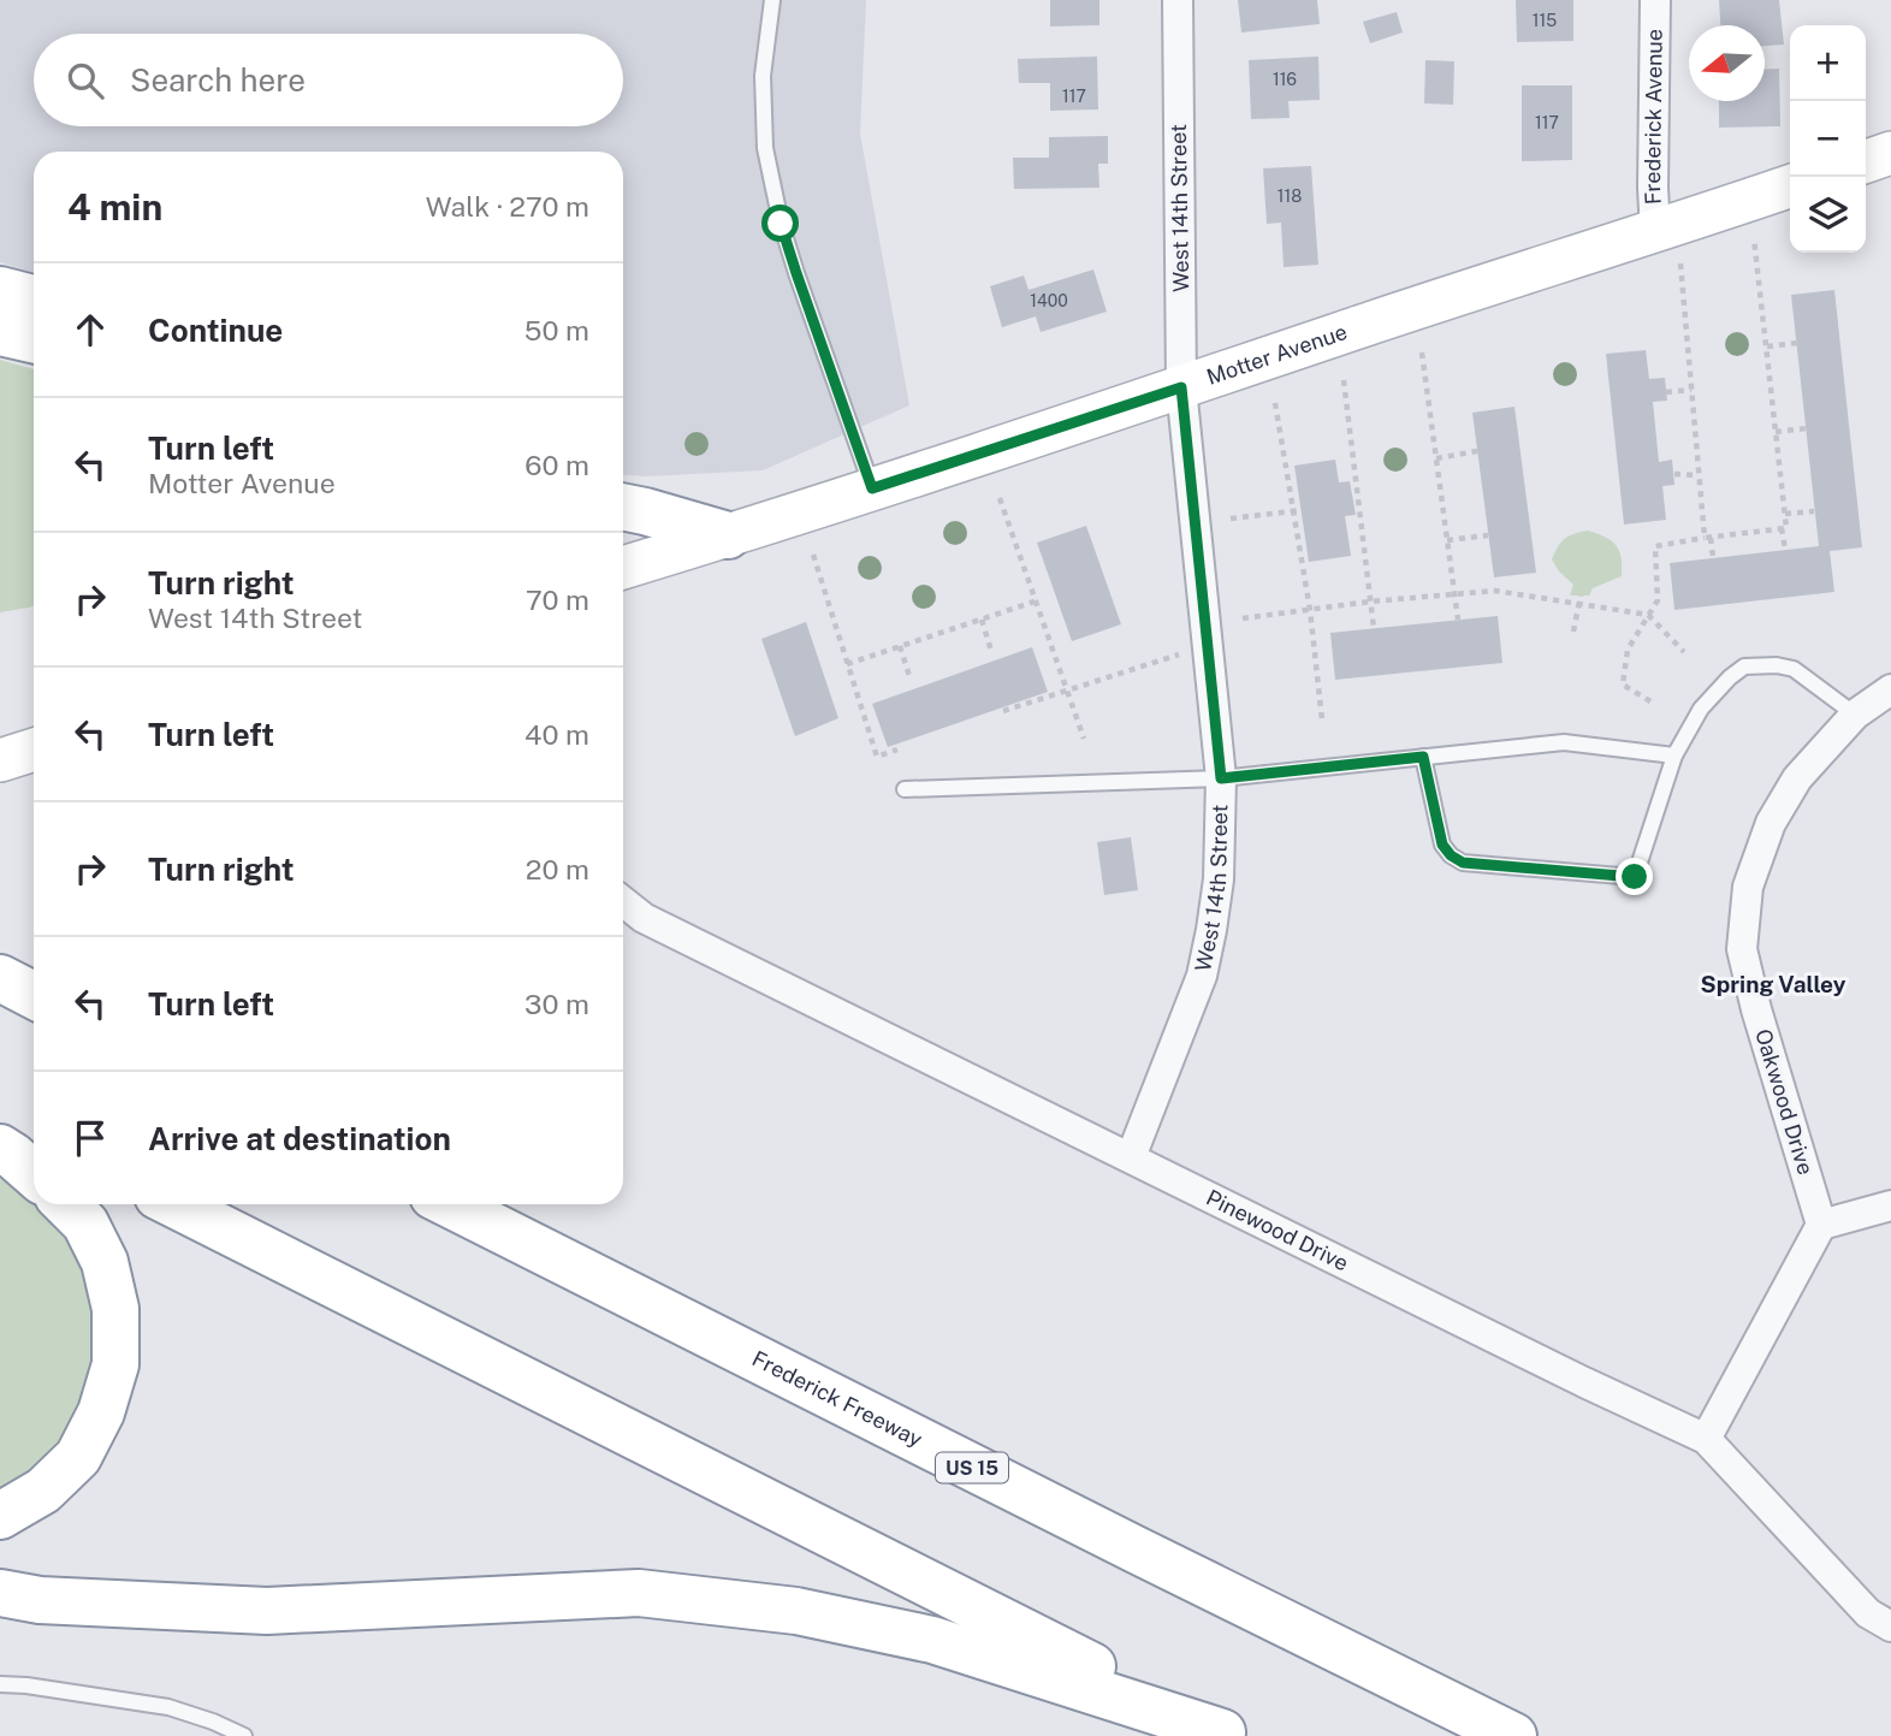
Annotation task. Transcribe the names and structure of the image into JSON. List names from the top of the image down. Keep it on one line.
{"streets":{"highway":["Frederick Freeway","US 15"],"main road":["Motter Avenue"],"street":["Frederick Avenue","West 14th Street","Oakwood Drive","Pinewood Drive"]},"crossings":[["Frederick Avenue","Motter Avenue"],["West 14th Street","Motter Avenue"],["West 14th Street","Pinewood Drive"]],"districts":["Spring Valley"],"house_numbers":["115","116","117","117","118","1400"],"north":"left","page":{"map_buttons":["+","−"],"search":"Search here","heading":["4 min","Walk · 270 m"],"list":[["Continue","50 m"],["Turn left","Motter Avenue","60 m"],["Turn right","West 14th Street","70 m"],["Turn left","40 m"],["Turn right","20 m"],["Turn left","30 m"],"Arrive at destination"]}}
